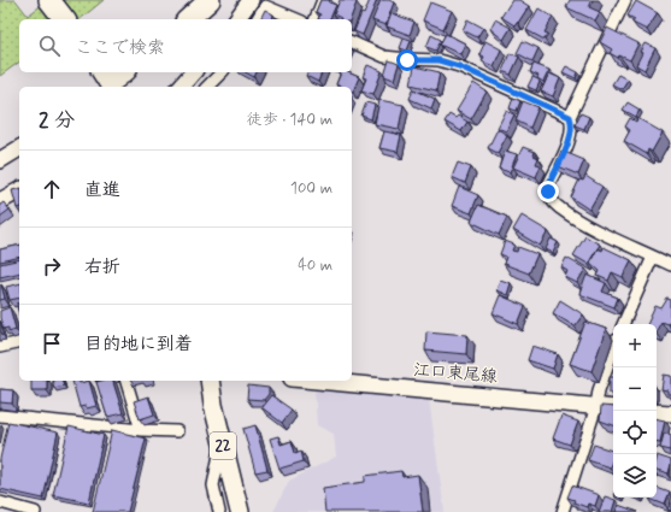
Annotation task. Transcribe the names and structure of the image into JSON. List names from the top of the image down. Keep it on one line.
{"streets":{"main road":["江口東尾線","22"]},"page":{"search":"ここで検索","heading":["2 分","徒歩 · 140 m"],"list":[["直進","100 m"],["右折","40 m"],"目的地に到着"],"map_buttons":["+","−"]}}
